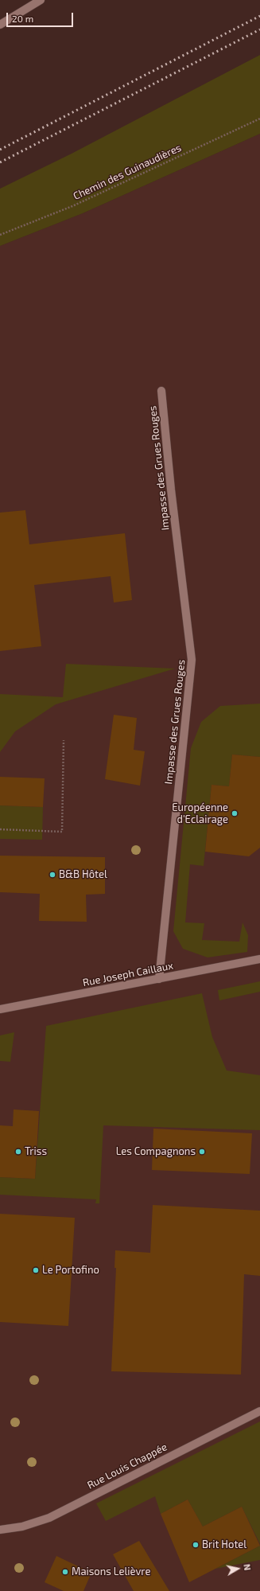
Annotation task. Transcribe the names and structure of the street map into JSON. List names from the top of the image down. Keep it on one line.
{"streets":{"street":["Impasse des Grues Rouges","Rue Joseph Caillaux","Rue Louis Chappée"],"path":["Chemin des Guinaudières"]},"crossings":[["Impasse des Grues Rouges","Rue Joseph Caillaux"]],"places":["Européenne d'Eclairage","B&B Hôtel","Triss","Les Compagnons","Le Portofino","Brit Hotel","Maisons Lelièvre"],"scale_bar":"20 m","north":"right"}
